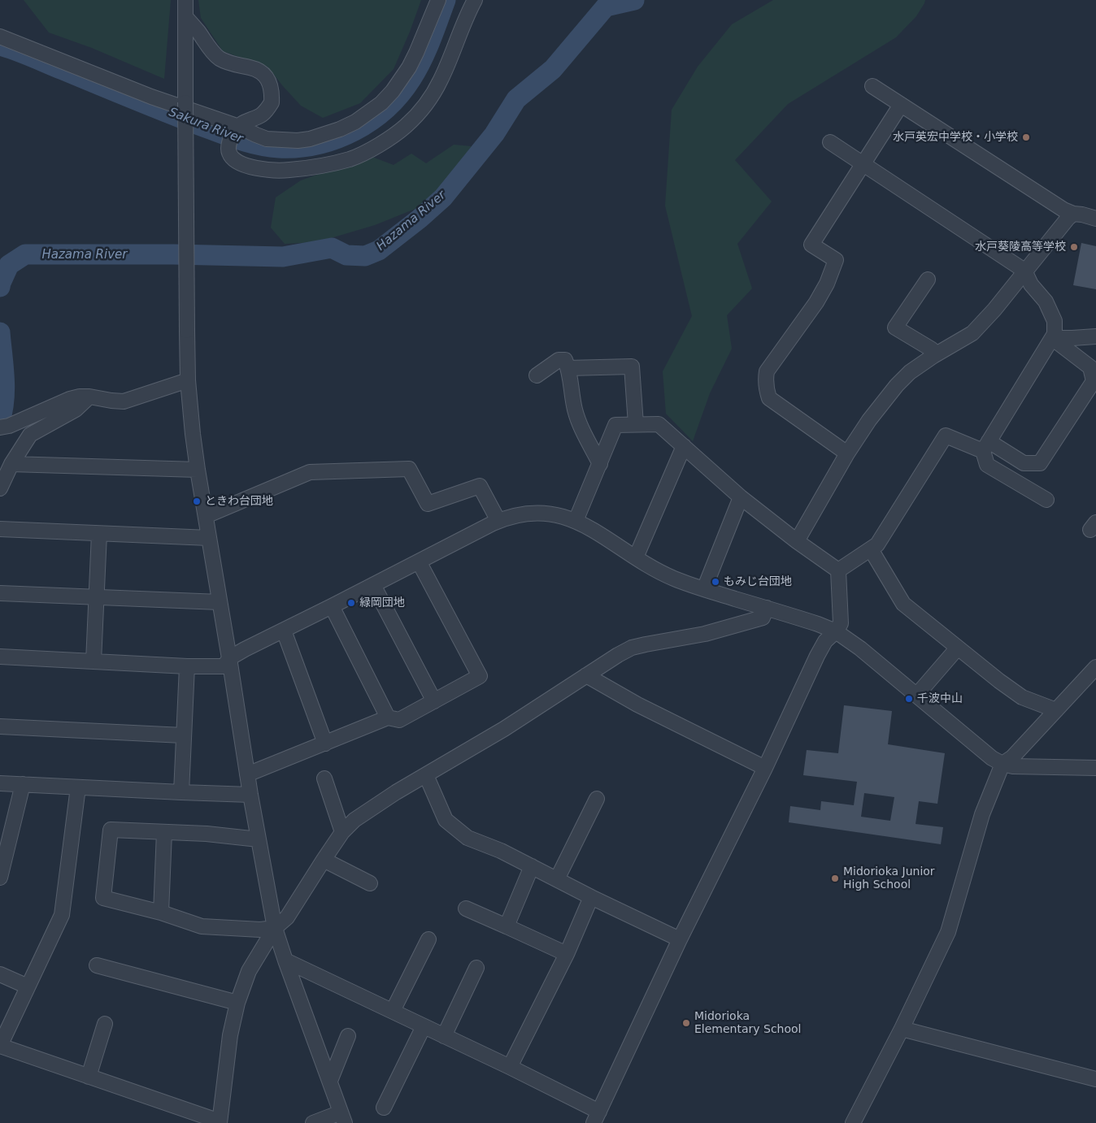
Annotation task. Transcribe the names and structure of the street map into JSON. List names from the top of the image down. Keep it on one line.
{"water":["Sakura River","Hazama River"],"places":["水戸英宏中学校・小学校","水戸葵陵高等学校","ときわ台団地","もみじ台団地","緑岡団地","千波中山","Midorioka Junior High School","Midorioka Elementary School"]}
